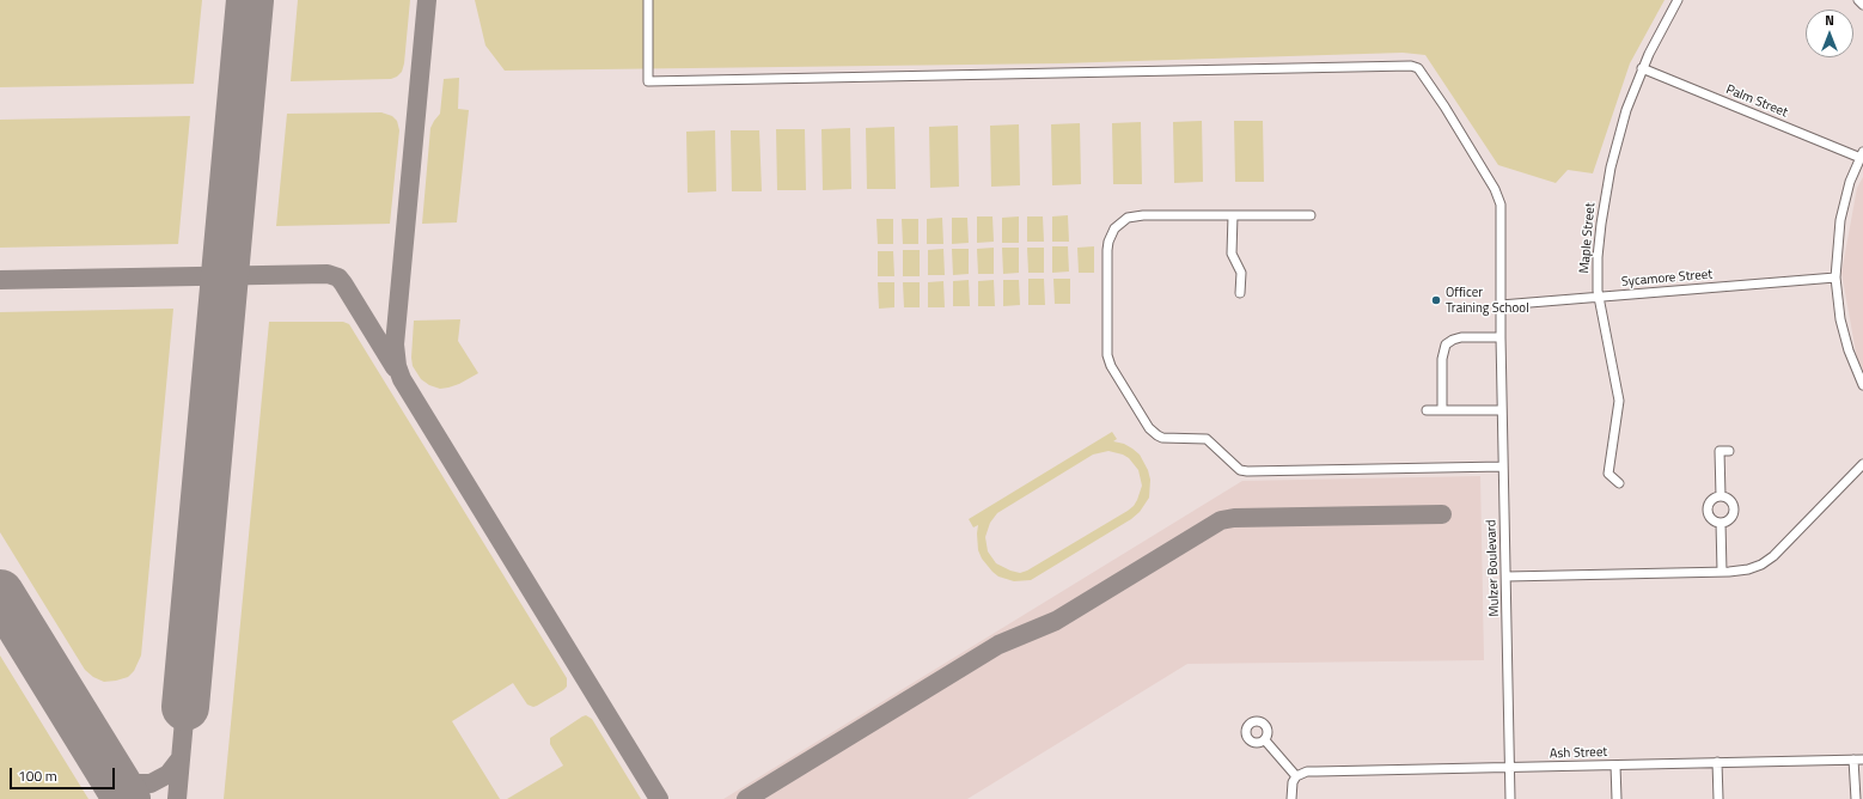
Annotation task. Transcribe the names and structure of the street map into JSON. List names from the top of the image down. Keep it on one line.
{"streets":{"street":["Palm Street","Maple Street","Sycamore Street","Mulzer Boulevard","Ash Street"]},"crossings":[["Palm Street","Maple Street"],["Maple Street","Sycamore Street"],["Sycamore Street","Mulzer Boulevard"],["Mulzer Boulevard","Ash Street"]],"places":["Officer Training School"],"scale_bar":"100 m","north":"top"}
